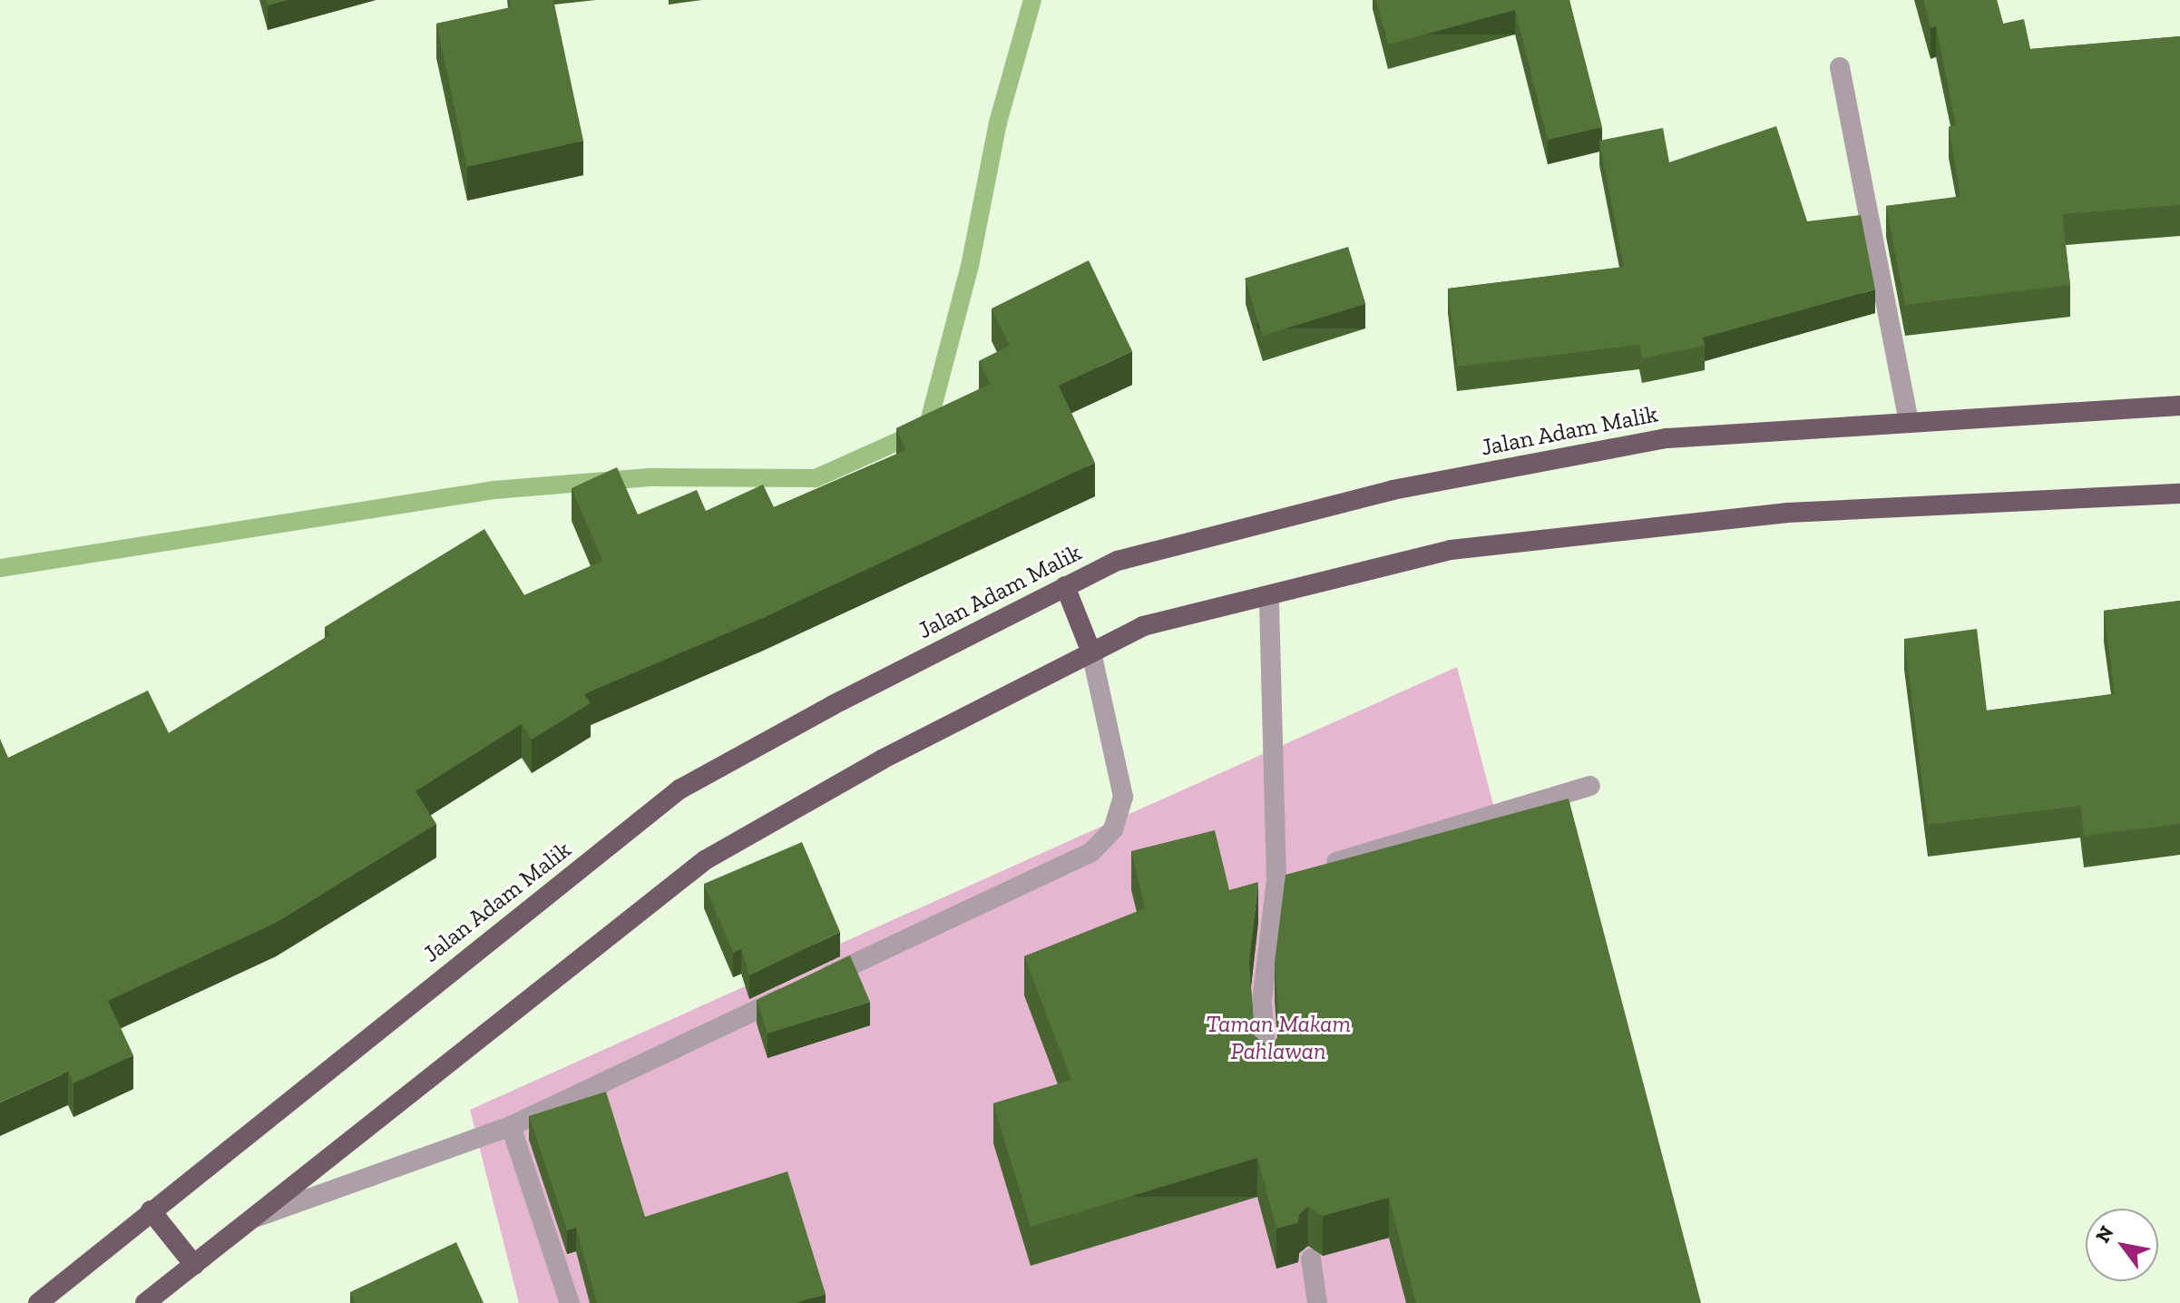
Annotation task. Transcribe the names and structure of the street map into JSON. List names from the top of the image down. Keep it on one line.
{"streets":{"main road":["Jalan Adam Malik"]},"parks":["Taman Makam Pahlawan"],"north":"top left"}
